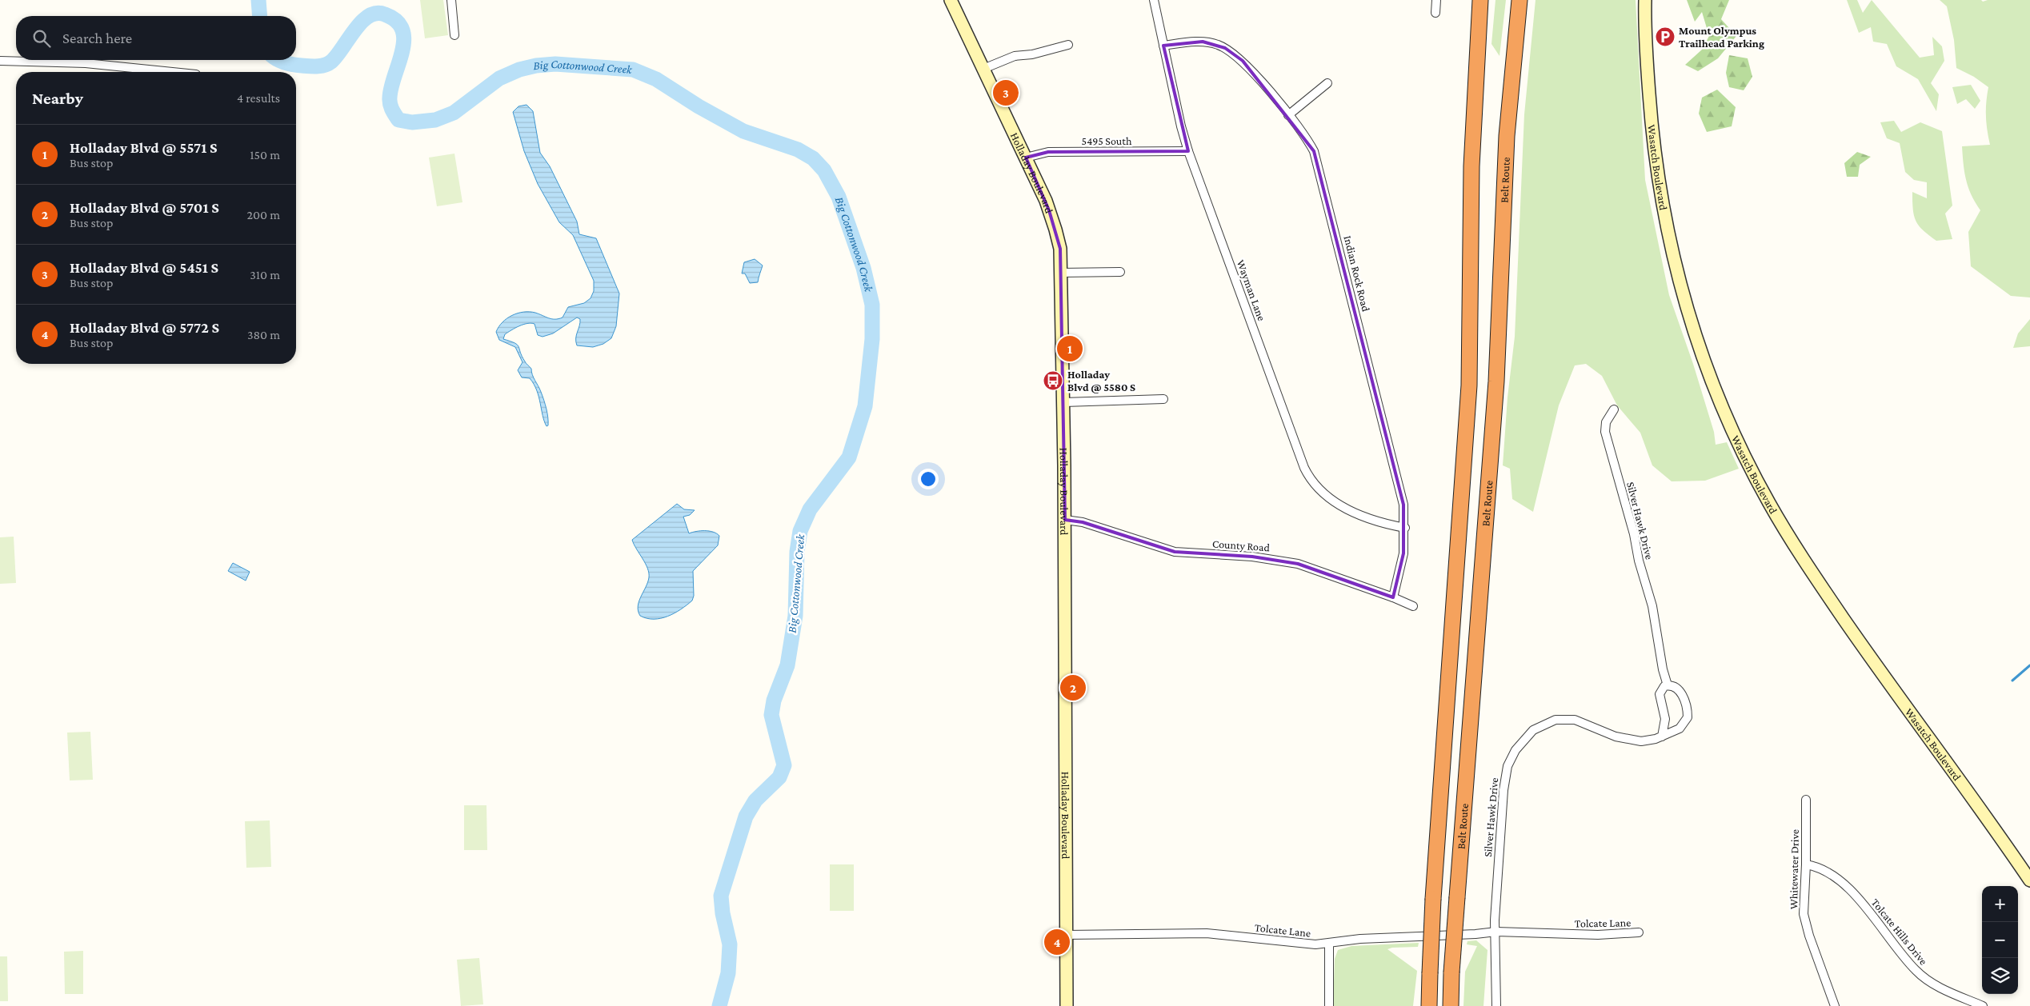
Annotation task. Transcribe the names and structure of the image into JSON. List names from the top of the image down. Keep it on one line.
{"streets":{"highway":["Belt Route"],"main road":["Wasatch Boulevard","Holladay Boulevard"],"street":["5495 South","Indian Rock Road","Wayman Lane","Silver Hawk Drive","County Road","Whitewater Drive","Tolcate Lane","Tolcate Hills Drive"]},"crossings":[["5495 South","Holladay Boulevard"],["5495 South","Wayman Lane"],["Holladay Boulevard","County Road"],["Holladay Boulevard","Tolcate Lane"],["Indian Rock Road","Wayman Lane"],["Indian Rock Road","County Road"],["Silver Hawk Drive","Tolcate Lane"],["Whitewater Drive","Tolcate Hills Drive"]],"water":["Big Cottonwood Creek"],"places":{"parking":["Mount Olympus Trailhead Parking"],"bus stop":["Holladay Blvd @ 5580 S"]},"page":{"search":"Search here","heading":["Nearby","4 results"],"pins":["3","1","2","4"],"list":[{"mark":"1","name":"Holladay Blvd @ 5571 S","note":"Bus stop","value":"150 m"},{"mark":"2","name":"Holladay Blvd @ 5701 S","note":"Bus stop","value":"200 m"},{"mark":"3","name":"Holladay Blvd @ 5451 S","note":"Bus stop","value":"310 m"},{"mark":"4","name":"Holladay Blvd @ 5772 S","note":"Bus stop","value":"380 m"}],"map_buttons":["+","−"]}}
